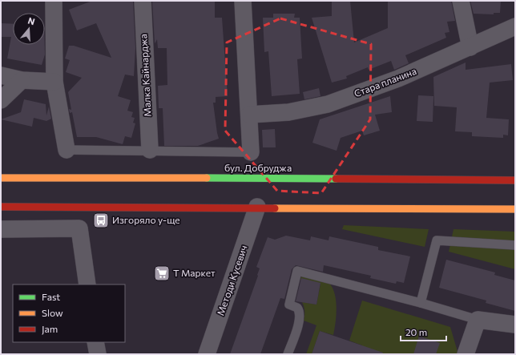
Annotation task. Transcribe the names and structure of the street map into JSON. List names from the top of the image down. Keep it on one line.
{"streets":{"main road":["бул. Добруджа"],"street":["Малка Кайнарджа","Стара планина","Методи Кусевич"]},"places":{"bus stop":["Изгоряло у-ще"],"supermarket":["Т Маркет"]},"legend":["Fast","Slow","Jam"],"scale_bar":"20 m","north":"top"}
